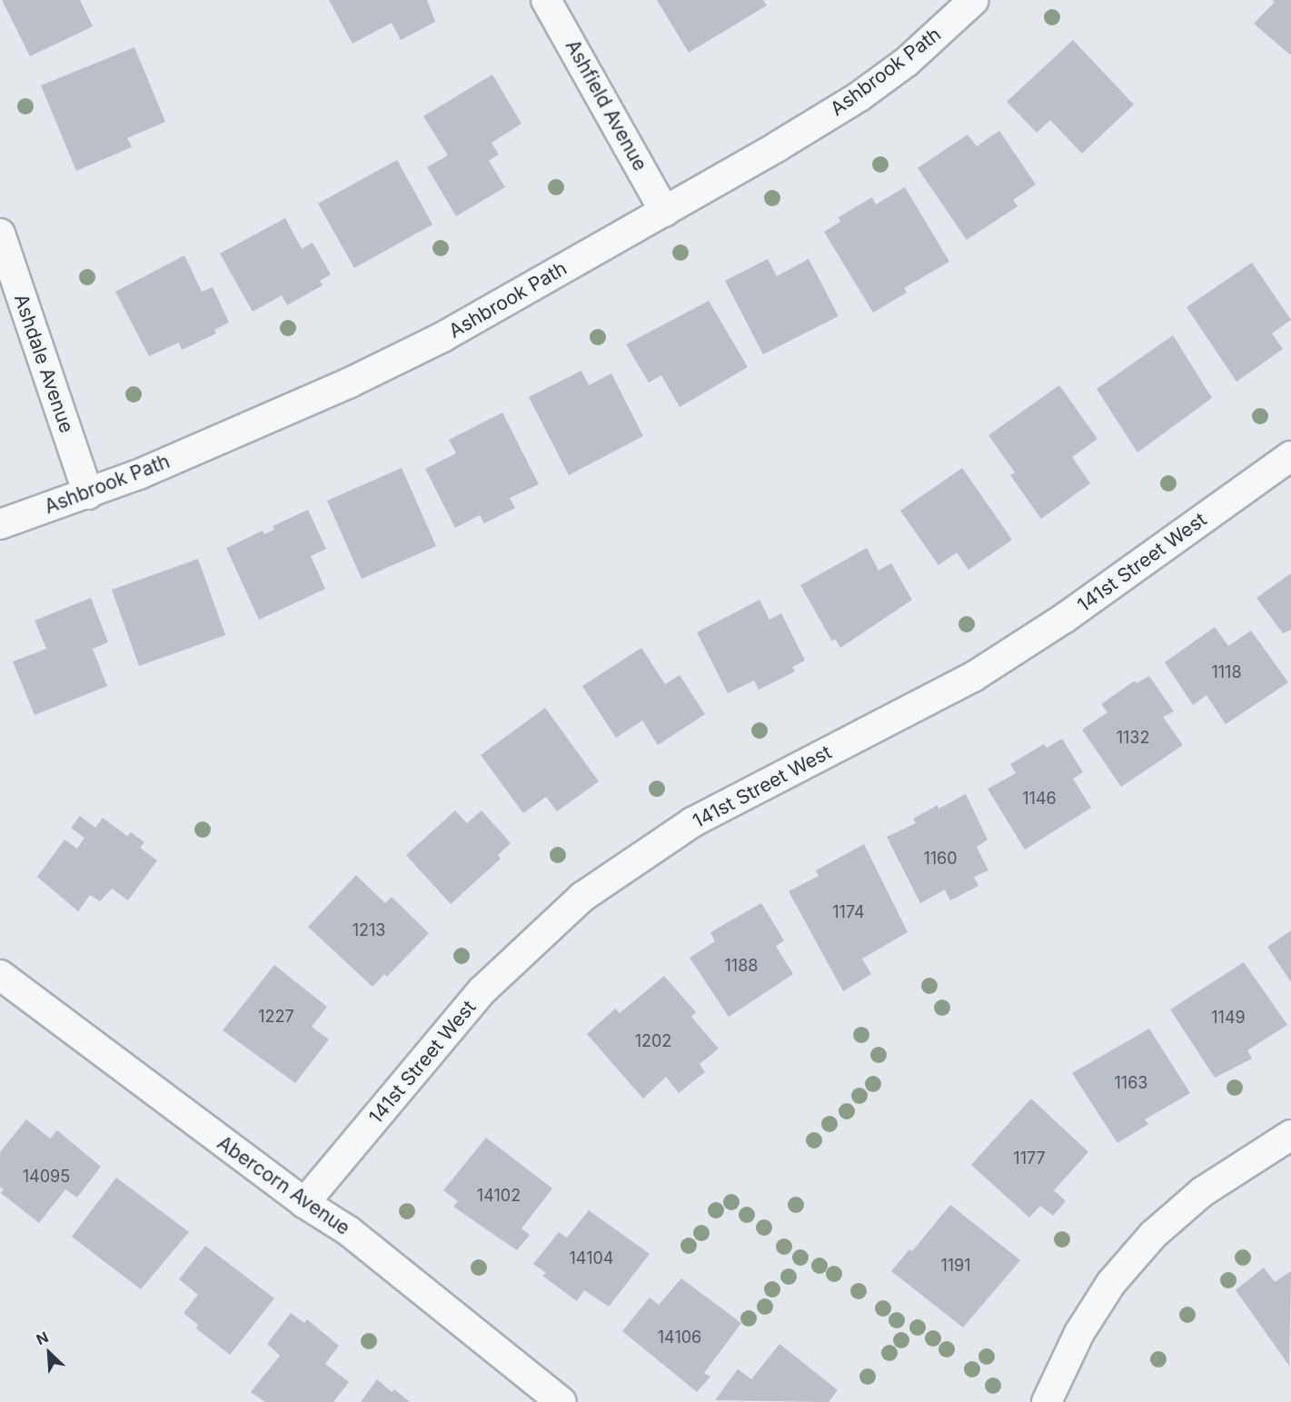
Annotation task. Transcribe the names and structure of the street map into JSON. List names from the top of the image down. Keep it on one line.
{"streets":{"street":["Ashbrook Path","Ashfield Avenue","Ashdale Avenue","141st Street West","Abercorn Avenue"]},"crossings":[["Ashbrook Path","Ashfield Avenue"],["Ashbrook Path","Ashdale Avenue"],["141st Street West","Abercorn Avenue"]],"house_numbers":["1118","1132","1146","1160","1174","1213","1188","1227","1149","1202","1163","1177","14095","14102","14104","1191","14106"],"north":"top left"}
